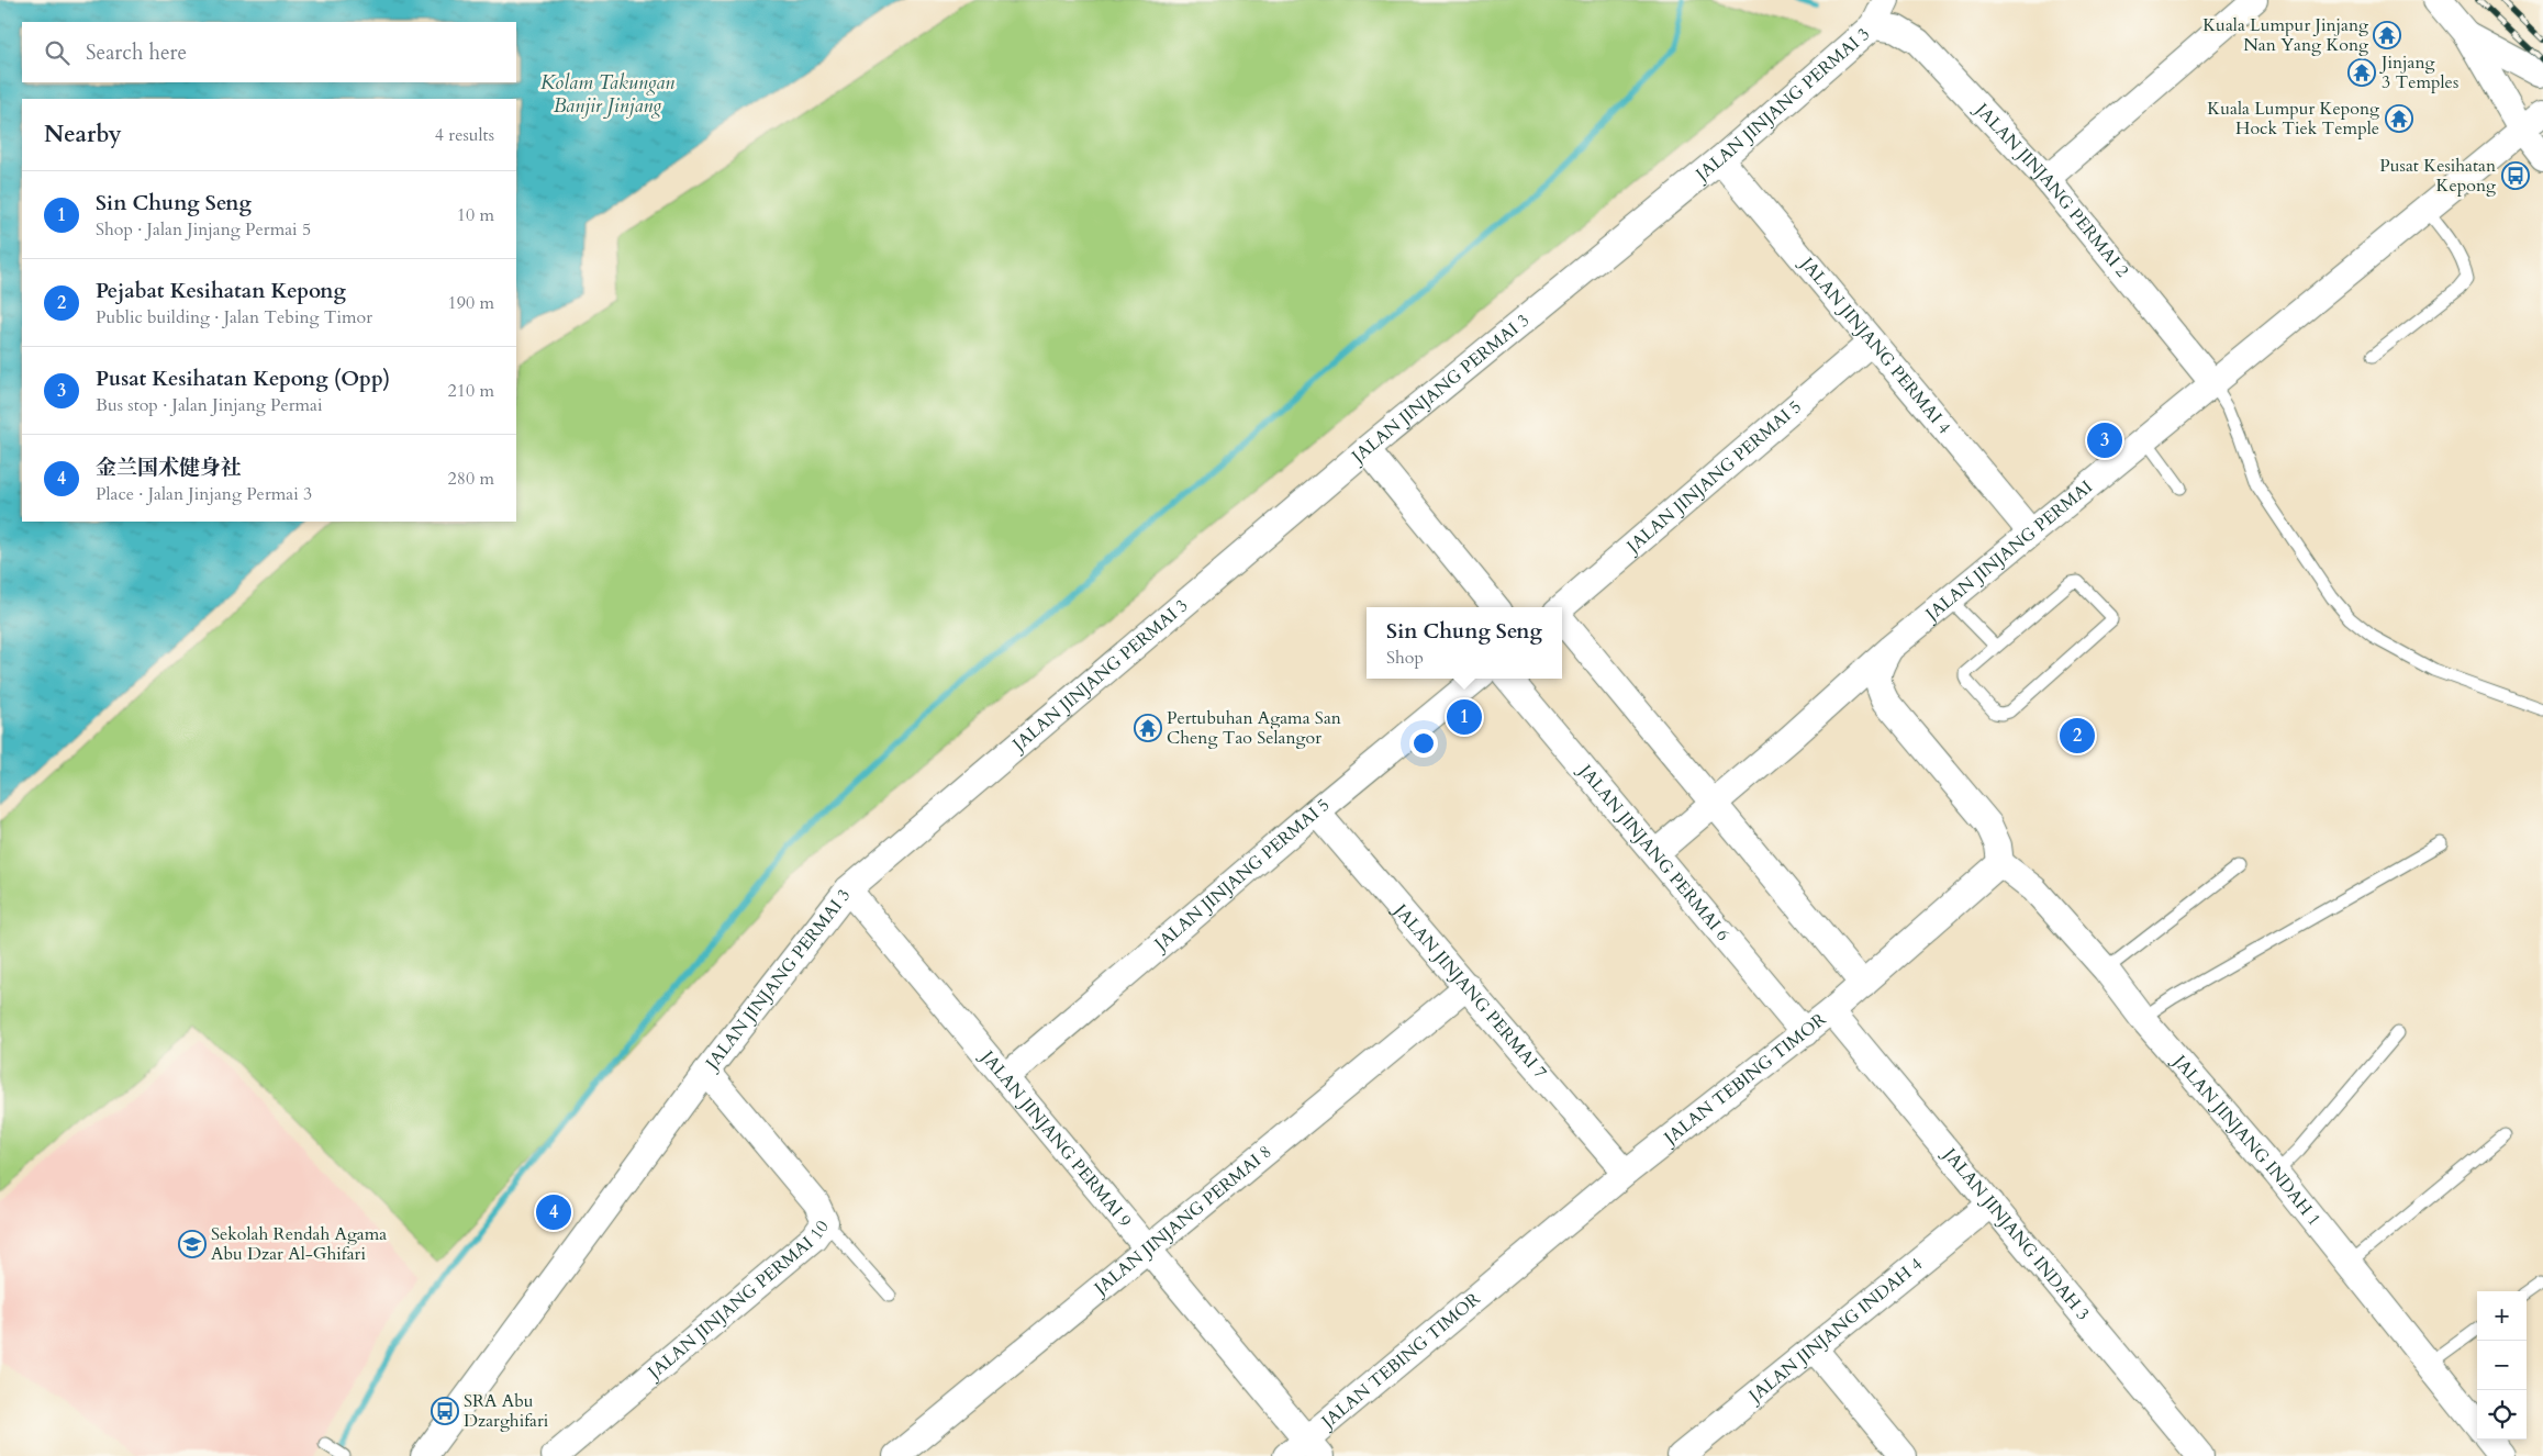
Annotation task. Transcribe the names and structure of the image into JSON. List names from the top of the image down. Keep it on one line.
{"streets":{"street":["JALAN JINJANG PERMAI 3","JALAN JINJANG PERMAI 2","JALAN JINJANG PERMAI 4","JALAN JINJANG PERMAI 5","JALAN JINJANG PERMAI","JALAN JINJANG PERMAI 6","JALAN JINJANG PERMAI 7","JALAN TEBING TIMOR","JALAN JINJANG PERMAI 9","JALAN JINJANG INDAH 1","JALAN JINJANG PERMAI 8","JALAN JINJANG INDAH 3","JALAN JINJANG PERMAI 10","JALAN JINJANG INDAH 4"]},"crossings":[["JALAN JINJANG PERMAI 3","JALAN JINJANG PERMAI 2"],["JALAN JINJANG PERMAI 3","JALAN JINJANG PERMAI 4"],["JALAN JINJANG PERMAI 3","JALAN JINJANG PERMAI 9"],["JALAN JINJANG PERMAI 3","JALAN JINJANG PERMAI 10"],["JALAN JINJANG PERMAI 2","JALAN JINJANG PERMAI"],["JALAN JINJANG PERMAI 4","JALAN JINJANG PERMAI 5"],["JALAN JINJANG PERMAI 4","JALAN JINJANG PERMAI"],["JALAN JINJANG PERMAI 5","JALAN JINJANG PERMAI 7"],["JALAN JINJANG PERMAI 5","JALAN JINJANG PERMAI 9"],["JALAN JINJANG PERMAI","JALAN JINJANG PERMAI 6"],["JALAN JINJANG PERMAI 6","JALAN TEBING TIMOR"],["JALAN JINJANG PERMAI 7","JALAN TEBING TIMOR"],["JALAN JINJANG PERMAI 7","JALAN JINJANG PERMAI 8"],["JALAN TEBING TIMOR","JALAN JINJANG PERMAI 9"],["JALAN TEBING TIMOR","JALAN JINJANG INDAH 1"],["JALAN TEBING TIMOR","JALAN JINJANG INDAH 3"],["JALAN JINJANG PERMAI 9","JALAN JINJANG PERMAI 8"],["JALAN JINJANG INDAH 3","JALAN JINJANG INDAH 4"]],"water":["Kolam Takungan Banjir Jinjang"],"places":{"temple":["Kuala Lumpur Jinjang Nan Yang Kong","Jinjang 3 Temples","Kuala Lumpur Kepong Hock Tiek Temple","Pertubuhan Agama San Cheng Tao Selangor"],"bus stop":["Pusat Kesihatan Kepong","SRA Abu Dzarghifari"],"school or university":["Sekolah Rendah Agama Abu Dzar Al-Ghifari"]},"page":{"search":"Search here","heading":["Nearby","4 results"],"list":[{"mark":"1","name":"Sin Chung Seng","note":"Shop · Jalan Jinjang Permai 5","value":"10 m"},{"mark":"2","name":"Pejabat Kesihatan Kepong","note":"Public building · Jalan Tebing Timor","value":"190 m"},{"mark":"3","name":"Pusat Kesihatan Kepong (Opp)","note":"Bus stop · Jalan Jinjang Permai","value":"210 m"},{"mark":"4","name":"金兰国术健身社","note":"Place · Jalan Jinjang Permai 3","value":"280 m"}],"pins":["3","1","2","4"],"popup":["Sin Chung Seng","Shop"],"map_buttons":["+","−"]}}
